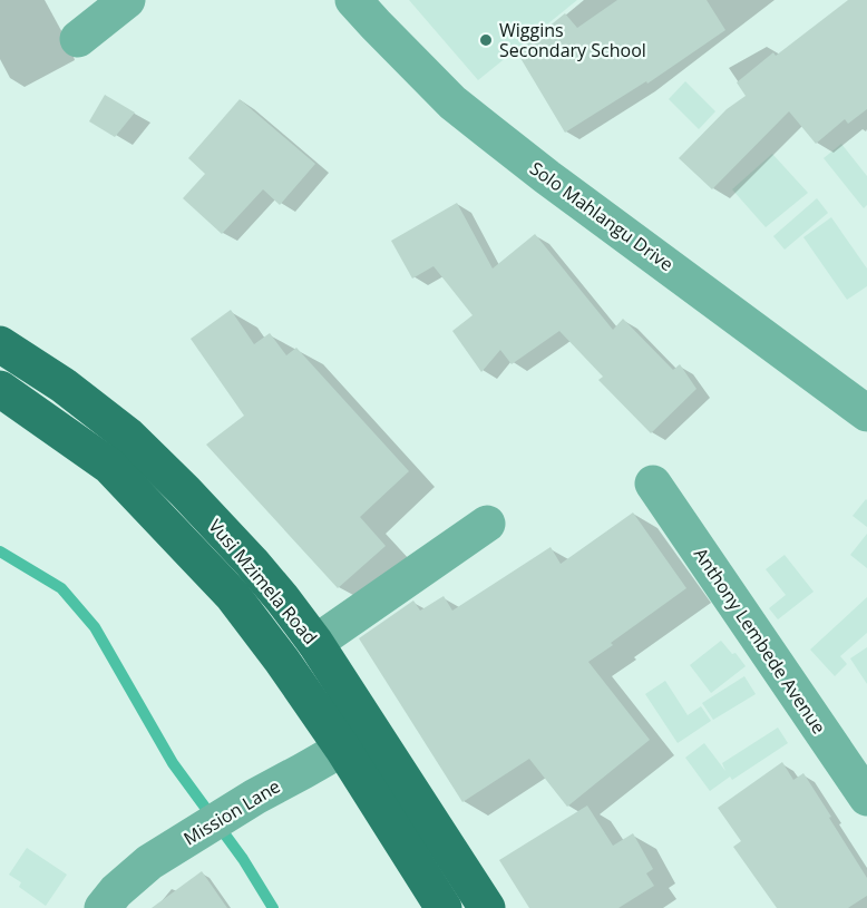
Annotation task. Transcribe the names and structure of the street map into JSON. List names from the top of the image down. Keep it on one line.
{"streets":{"main road":["Vusi Mzimela Road"],"street":["Solo Mahlangu Drive","Anthony Lembede Avenue","Mission Lane"]},"crossings":[["Vusi Mzimela Road","Mission Lane"]],"places":["Wiggins Secondary School"]}
